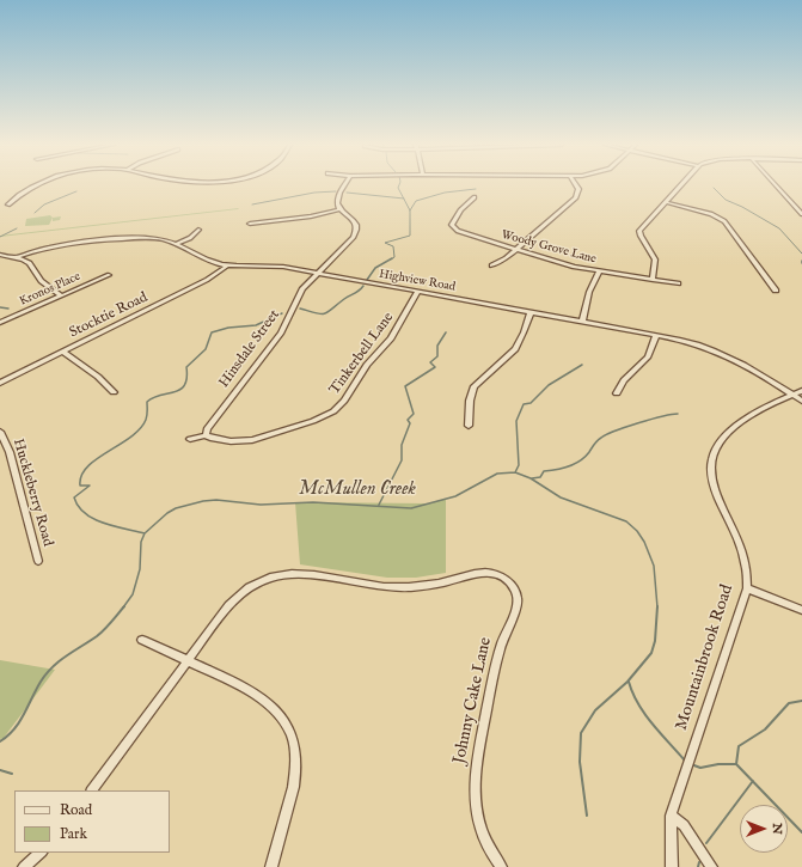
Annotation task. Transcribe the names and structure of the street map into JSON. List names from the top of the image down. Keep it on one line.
{"streets":{"street":["Woody Grove Lane","Highview Road","Kronos Place","Stocktie Road","Hinsdale Street","Tinkerbell Lane","Huckleberry Road","Mountainbrook Road","Johnny Cake Lane"]},"crossings":[["Highview Road","Stocktie Road"],["Highview Road","Hinsdale Street"],["Highview Road","Tinkerbell Lane"],["Highview Road","Mountainbrook Road"],["Hinsdale Street","Tinkerbell Lane"]],"water":["McMullen Creek"],"legend":["Road","Park"],"north":"right"}
